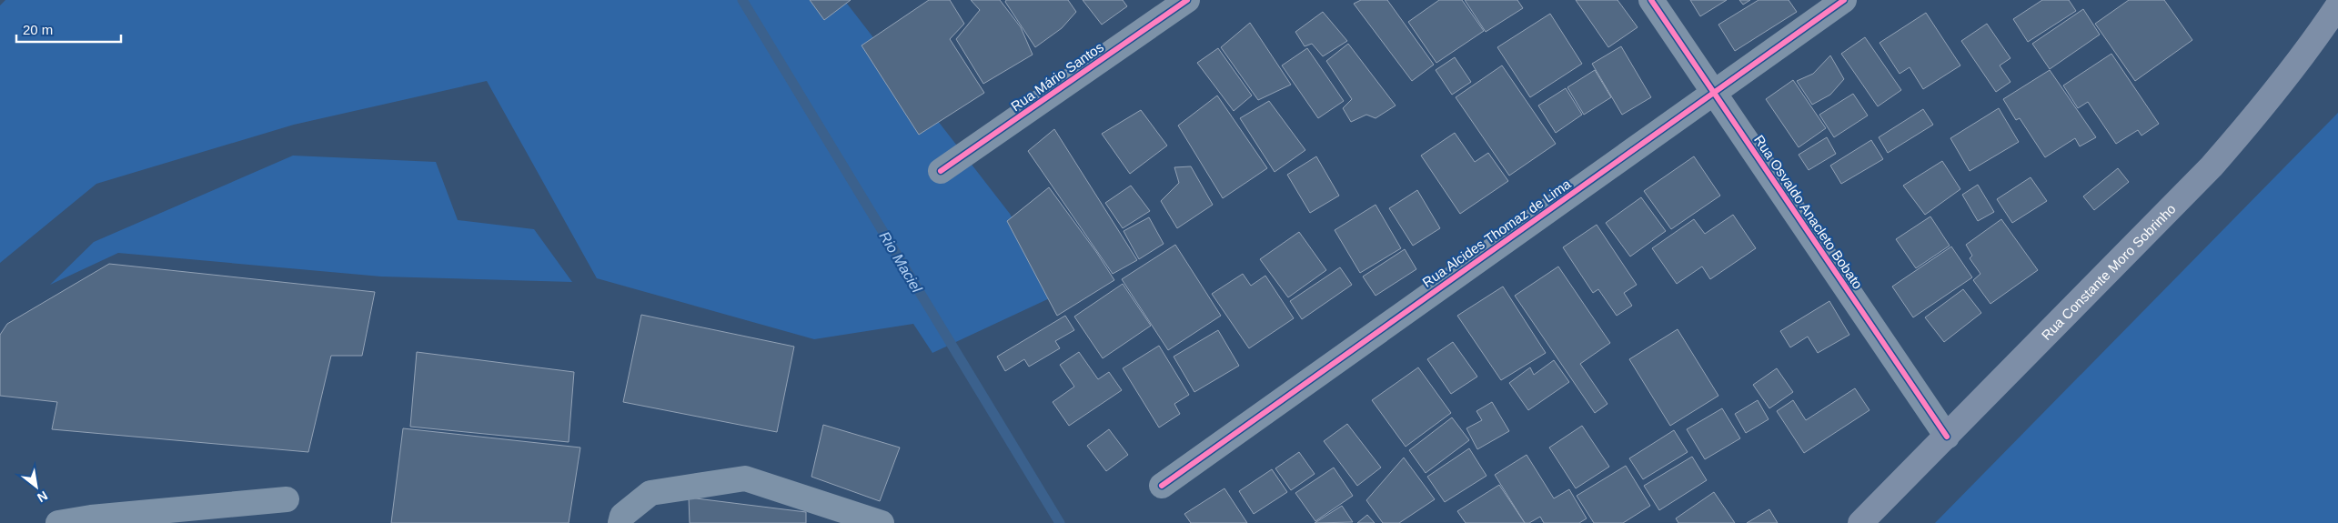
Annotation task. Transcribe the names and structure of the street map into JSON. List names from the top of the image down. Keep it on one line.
{"streets":{"main road":["Rua Constante Moro Sobrinho"],"street":["Rua Mário Santos","Rua Osvaldo Anacleto Bobato","Rua Alcides Thomaz de Lima"]},"crossings":[["Rua Osvaldo Anacleto Bobato","Rua Alcides Thomaz de Lima"],["Rua Osvaldo Anacleto Bobato","Rua Constante Moro Sobrinho"]],"water":["Rio Maciel"],"scale_bar":"20 m","north":"bottom right"}
